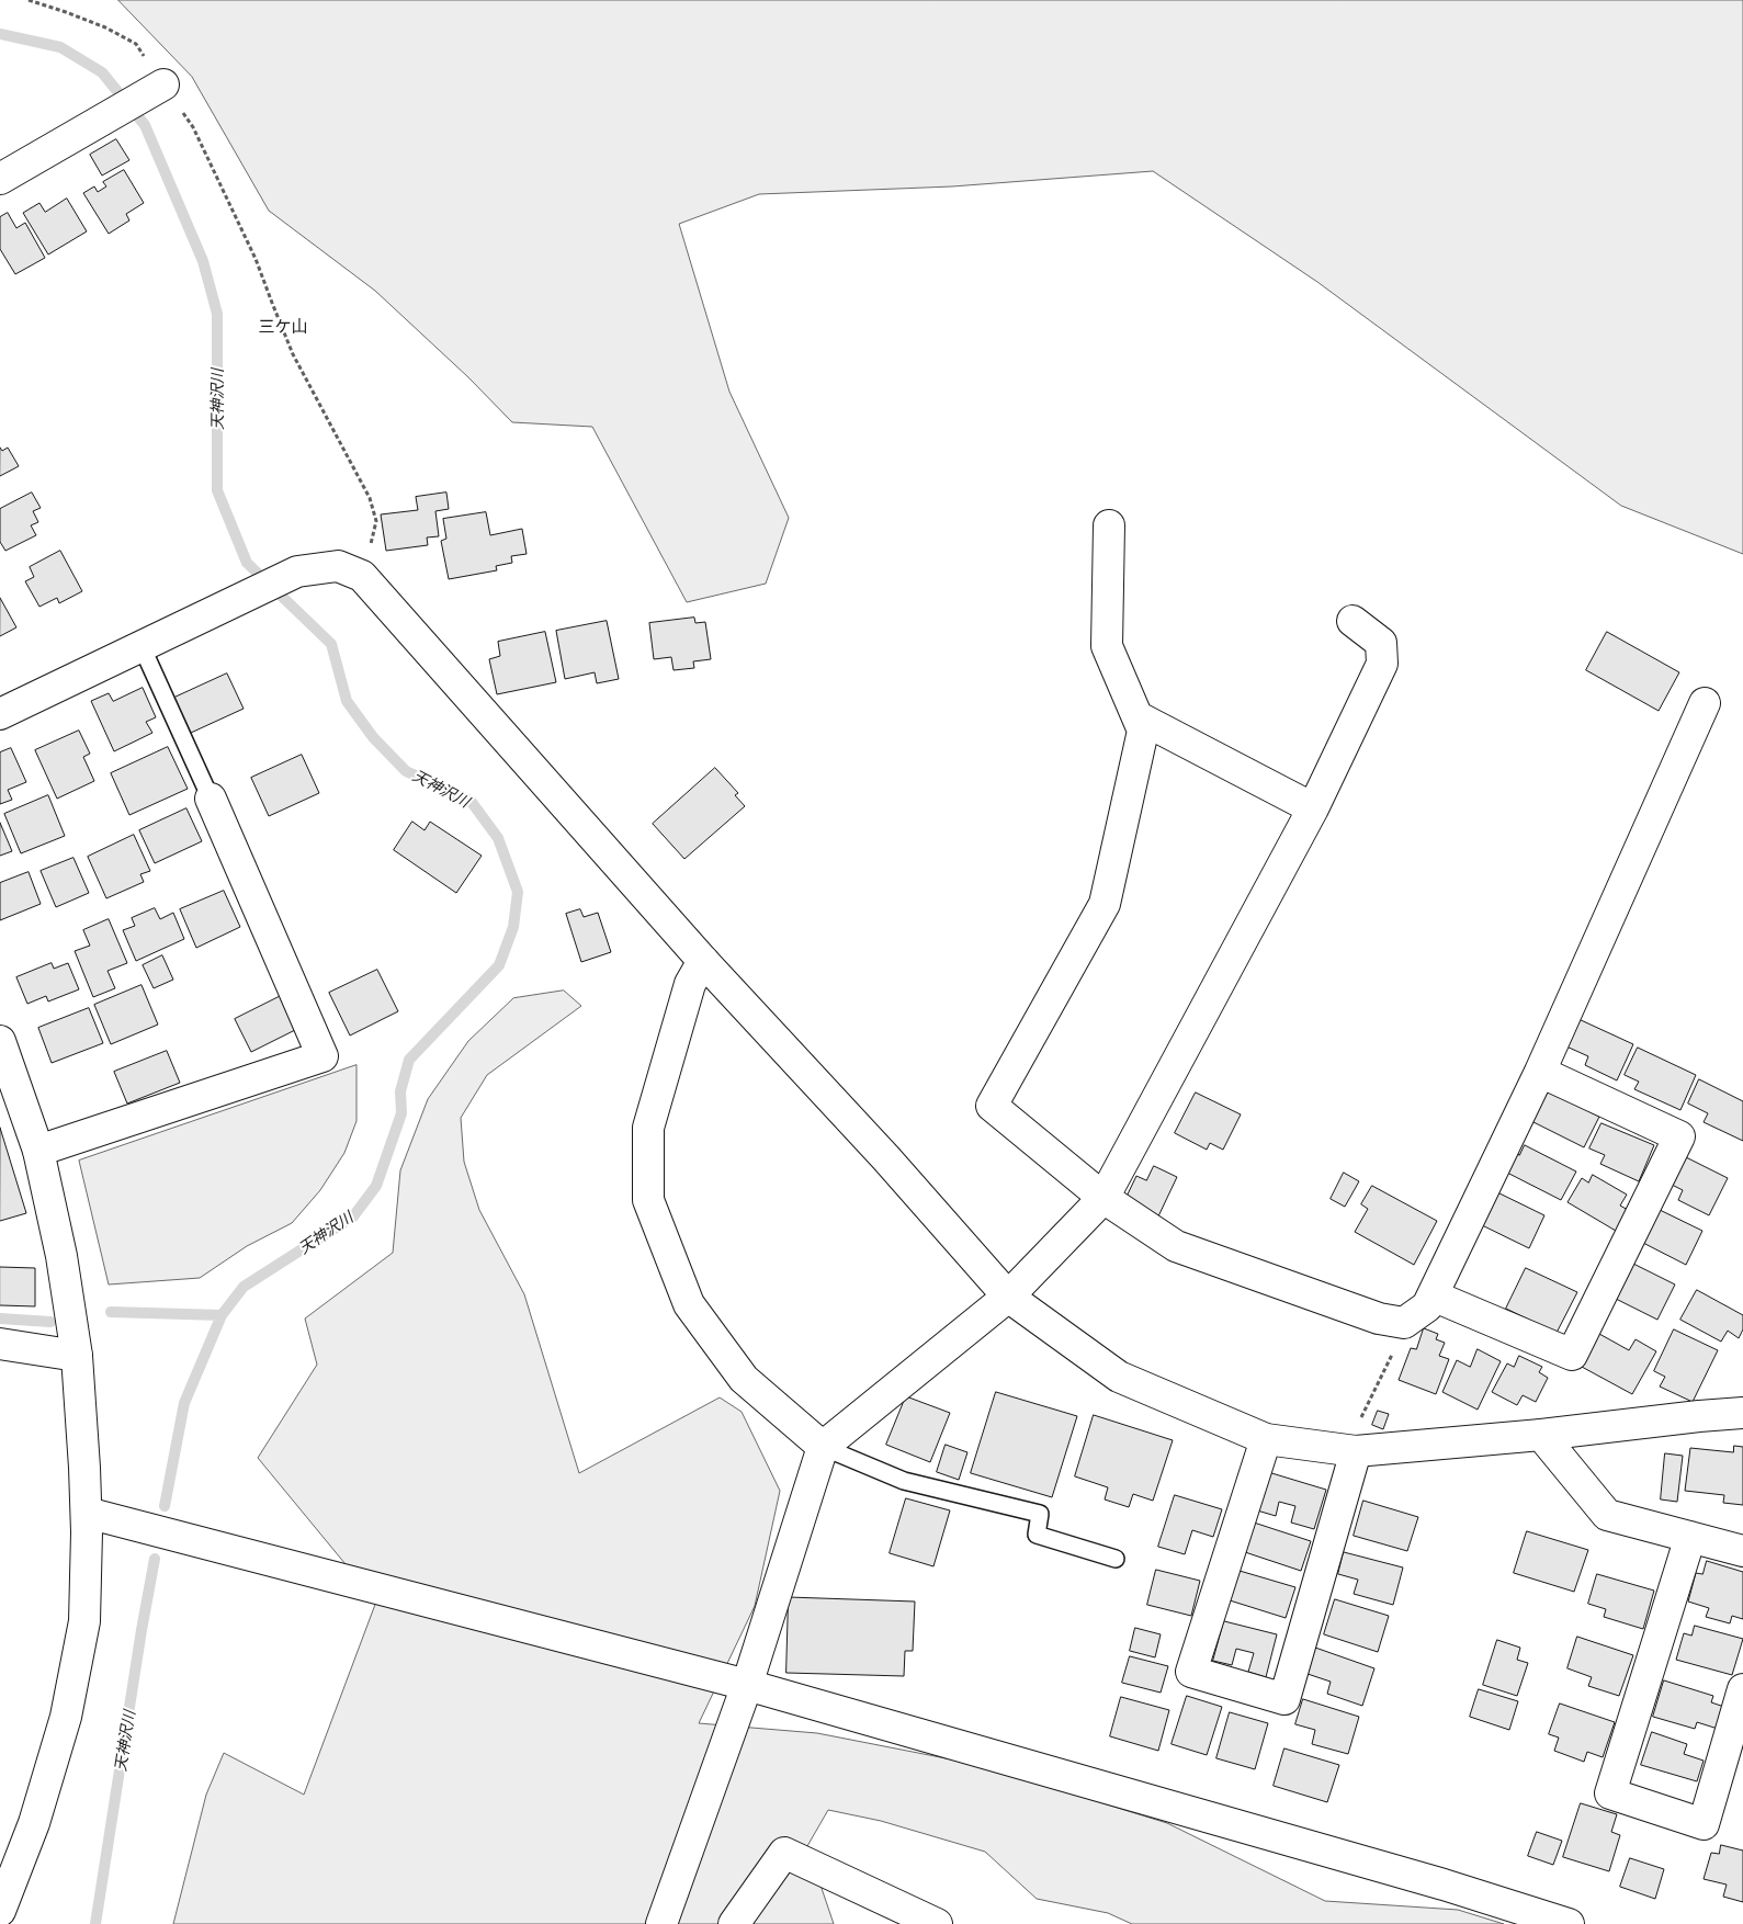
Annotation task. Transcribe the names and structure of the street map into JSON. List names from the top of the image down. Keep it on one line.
{"districts":["三ケ山"],"water":["天神沢川"]}
